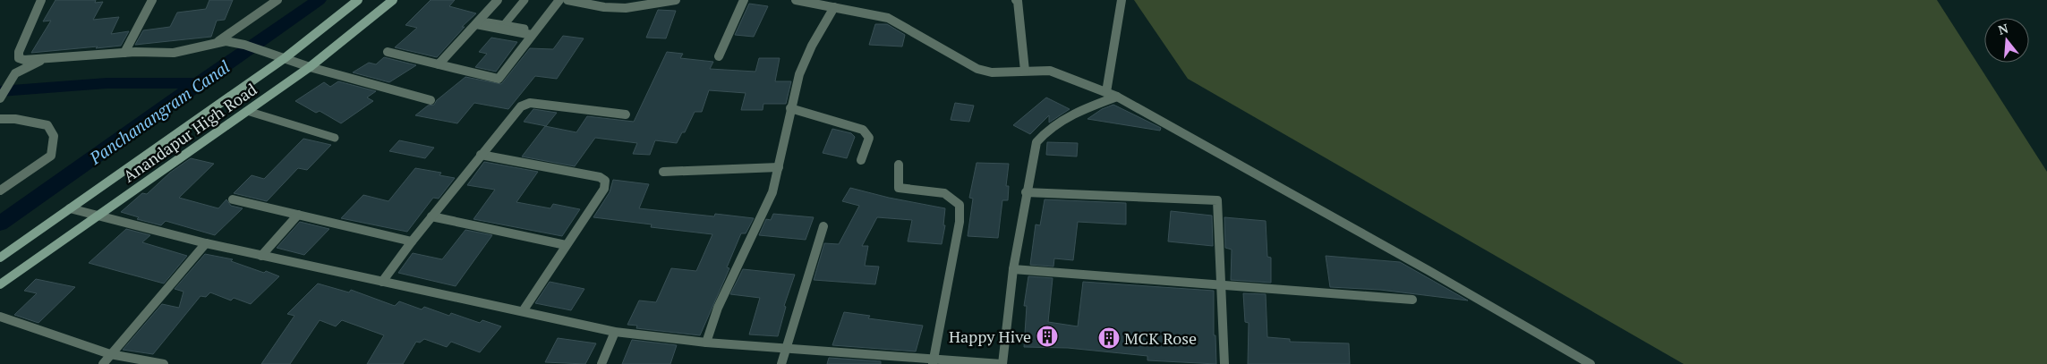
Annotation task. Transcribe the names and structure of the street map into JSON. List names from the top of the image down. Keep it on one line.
{"streets":{"main road":["Anandapur High Road"]},"water":["Panchanangram Canal"],"places":{"building":["Happy Hive","MCK Rose"]},"north":"top"}
